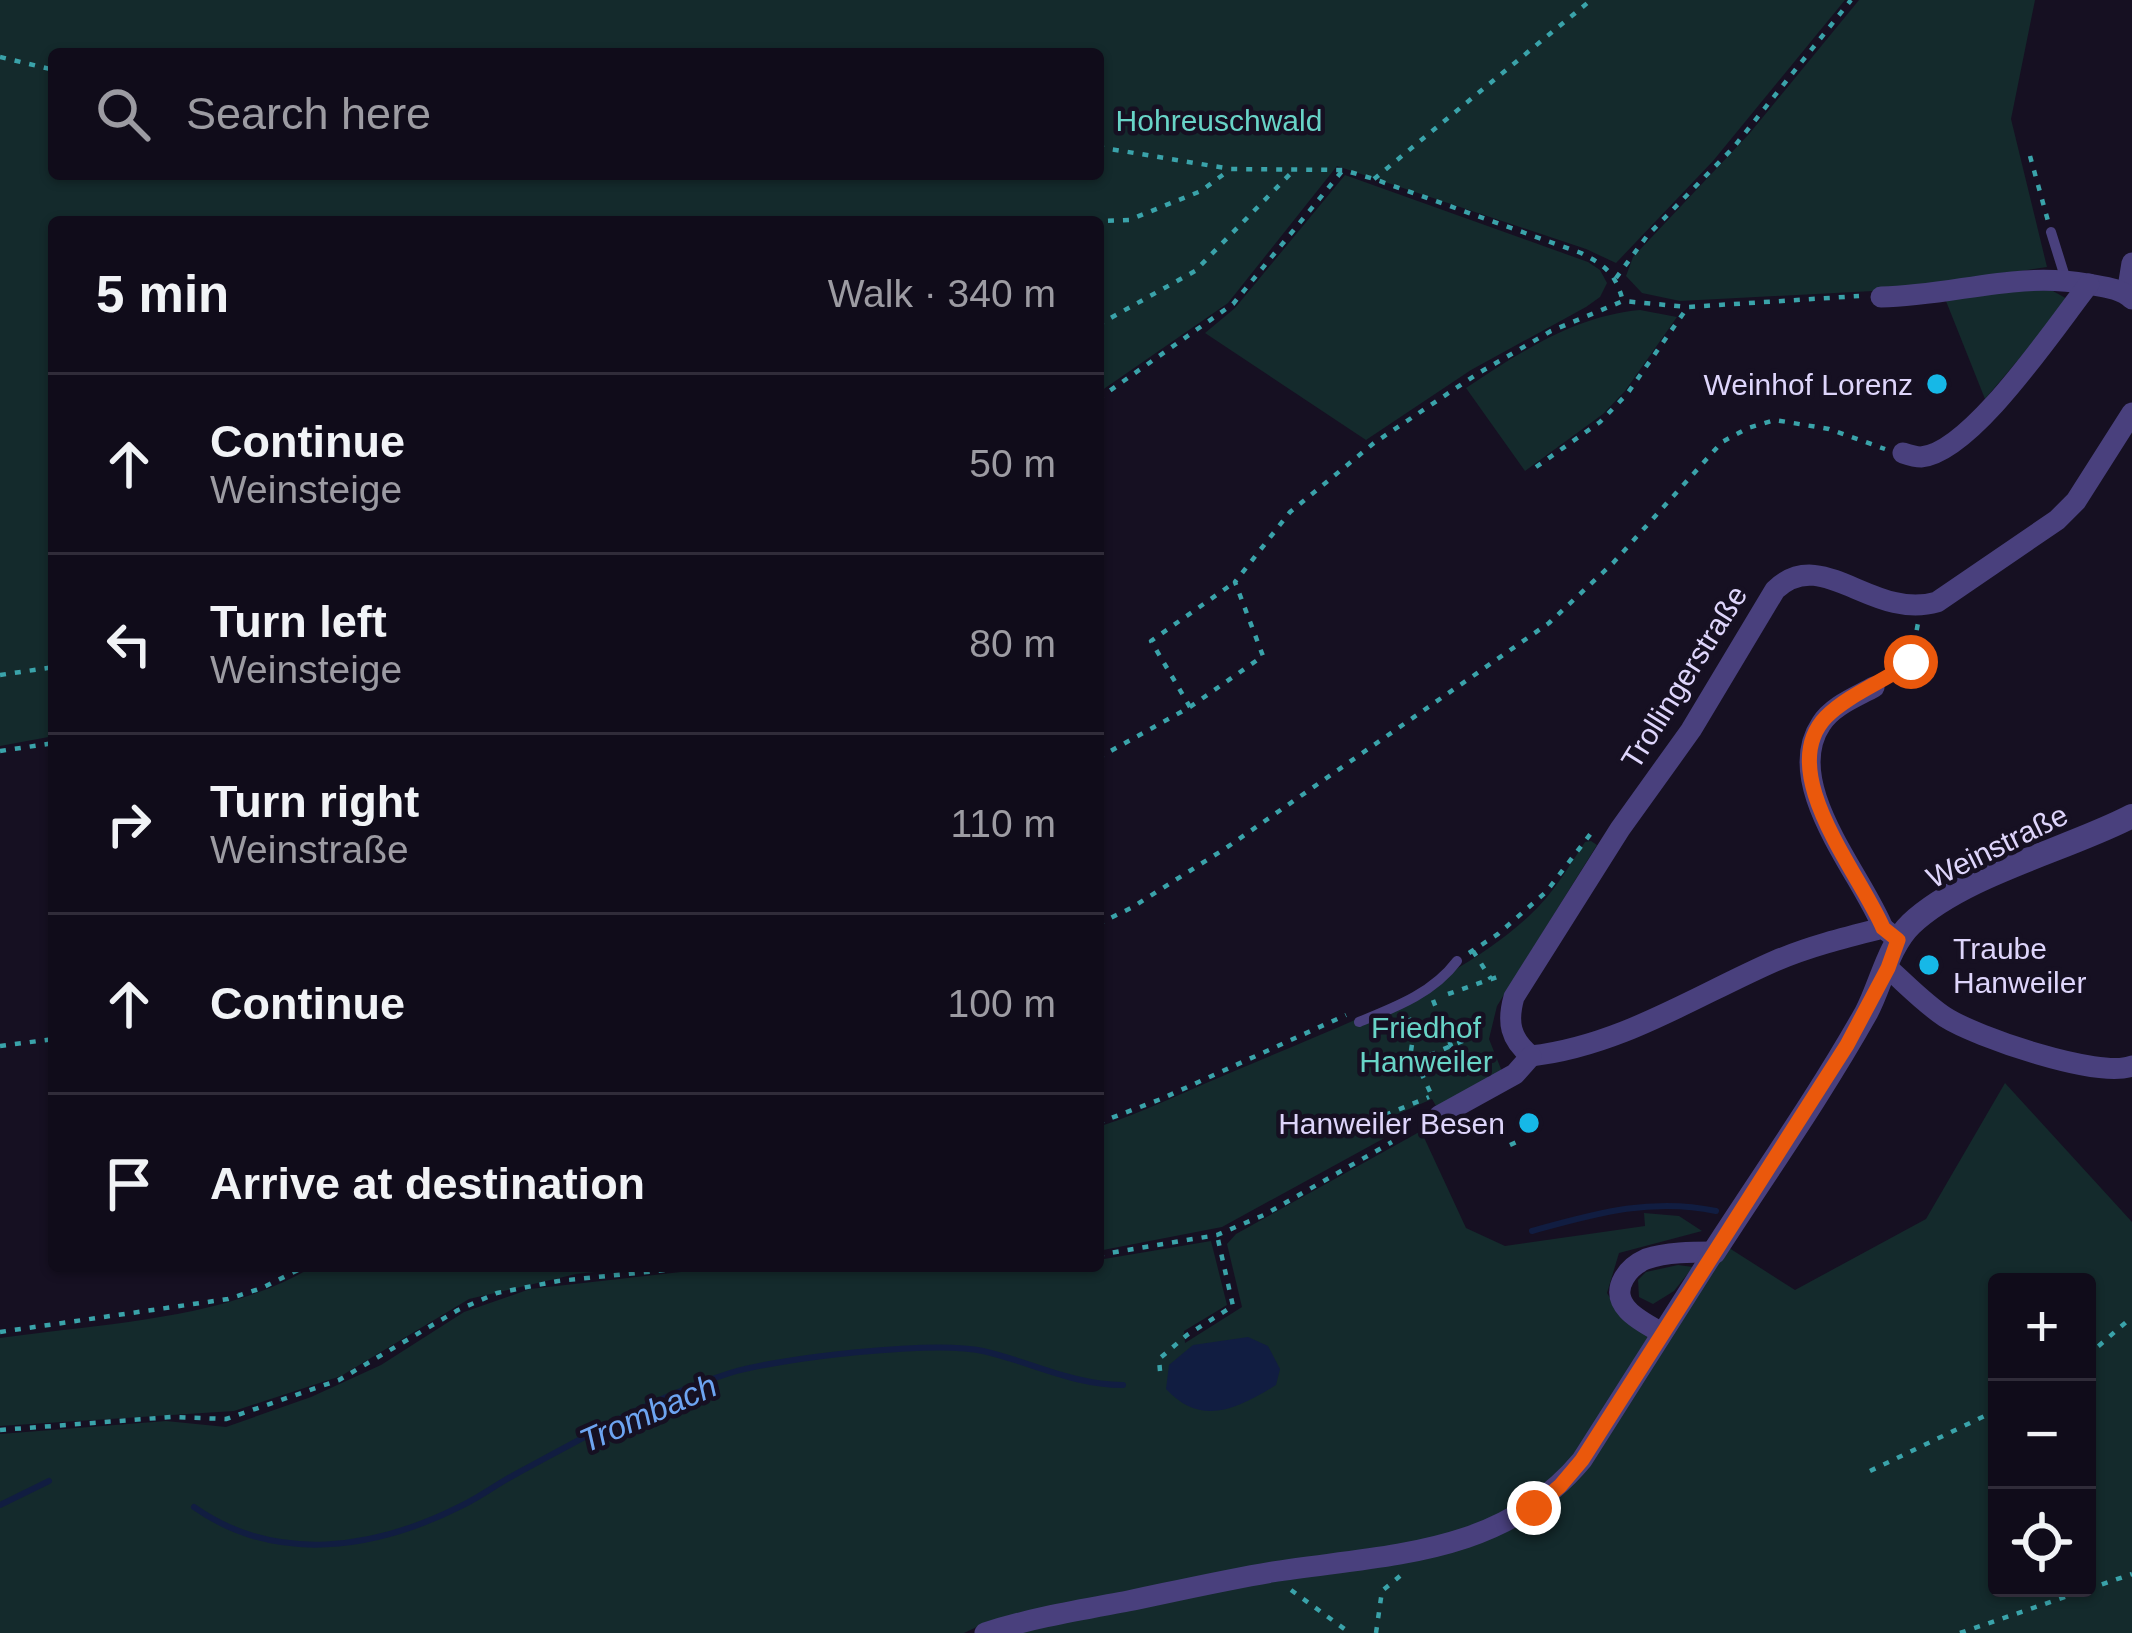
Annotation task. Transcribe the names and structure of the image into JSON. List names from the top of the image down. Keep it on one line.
{"streets":{"street":["Trollingerstraße","Weinstraße"]},"water":["Trombach"],"parks":["Hohreuschwald","Friedhof Hanweiler"],"places":["Weinhof Lorenz","Traube Hanweiler","Hanweiler Besen"],"page":{"search":"Search here","heading":["5 min","Walk · 340 m"],"list":[["Continue","Weinsteige","50 m"],["Turn left","Weinsteige","80 m"],["Turn right","Weinstraße","110 m"],["Continue","100 m"],"Arrive at destination"],"map_buttons":["+","−"]}}
